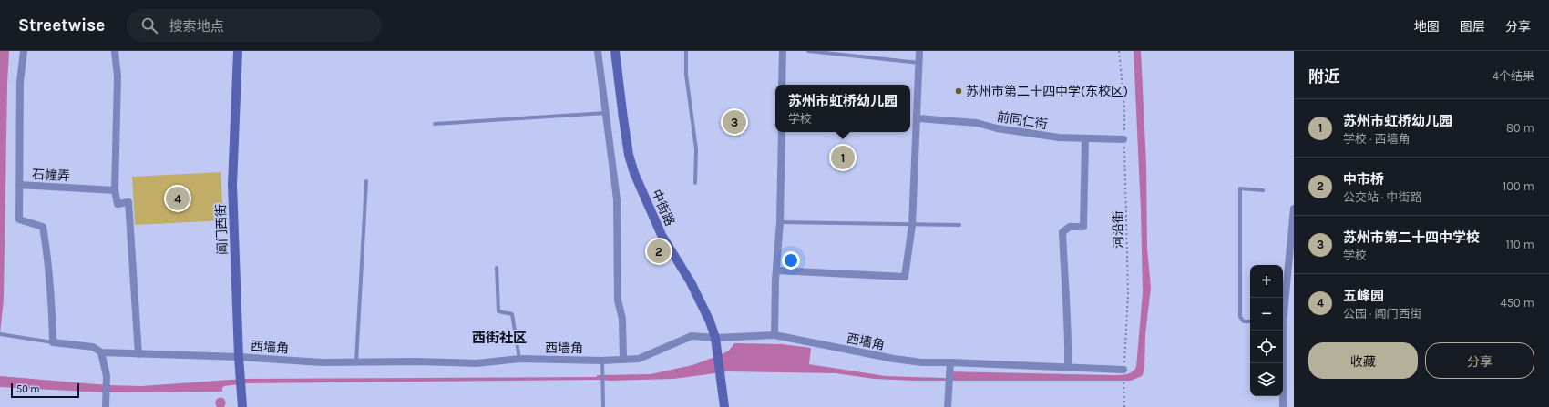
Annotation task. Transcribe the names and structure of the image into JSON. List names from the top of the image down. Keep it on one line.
{"streets":{"main road":["中街路","阊门西街"],"street":["前同仁街","石幢弄","西墙角"],"path":["河沿街"]},"crossings":[["前同仁街","河沿街"],["中街路","西墙角"],["阊门西街","西墙角"],["河沿街","西墙角"]],"districts":["西街社区"],"places":["苏州市第二十四中学(东校区)"],"scale_bar":"50 m","page":{"header":"Streetwise","search":"搜索地点","nav":["地图","图层","分享"],"heading":["附近","4个结果"],"popup":["苏州市虹桥幼儿园","学校"],"list":[{"mark":"1","name":"苏州市虹桥幼儿园","note":"学校 · 西墙角","value":"80 m"},{"mark":"2","name":"中市桥","note":"公交站 · 中街路","value":"100 m"},{"mark":"3","name":"苏州市第二十四中学校","note":"学校","value":"110 m"},{"mark":"4","name":"五峰园","note":"公园 · 阊门西街","value":"450 m"}],"pins":["3","1","4","2"],"map_buttons":["+","−"],"buttons":["收藏","分享"],"scale":"50 m"}}
